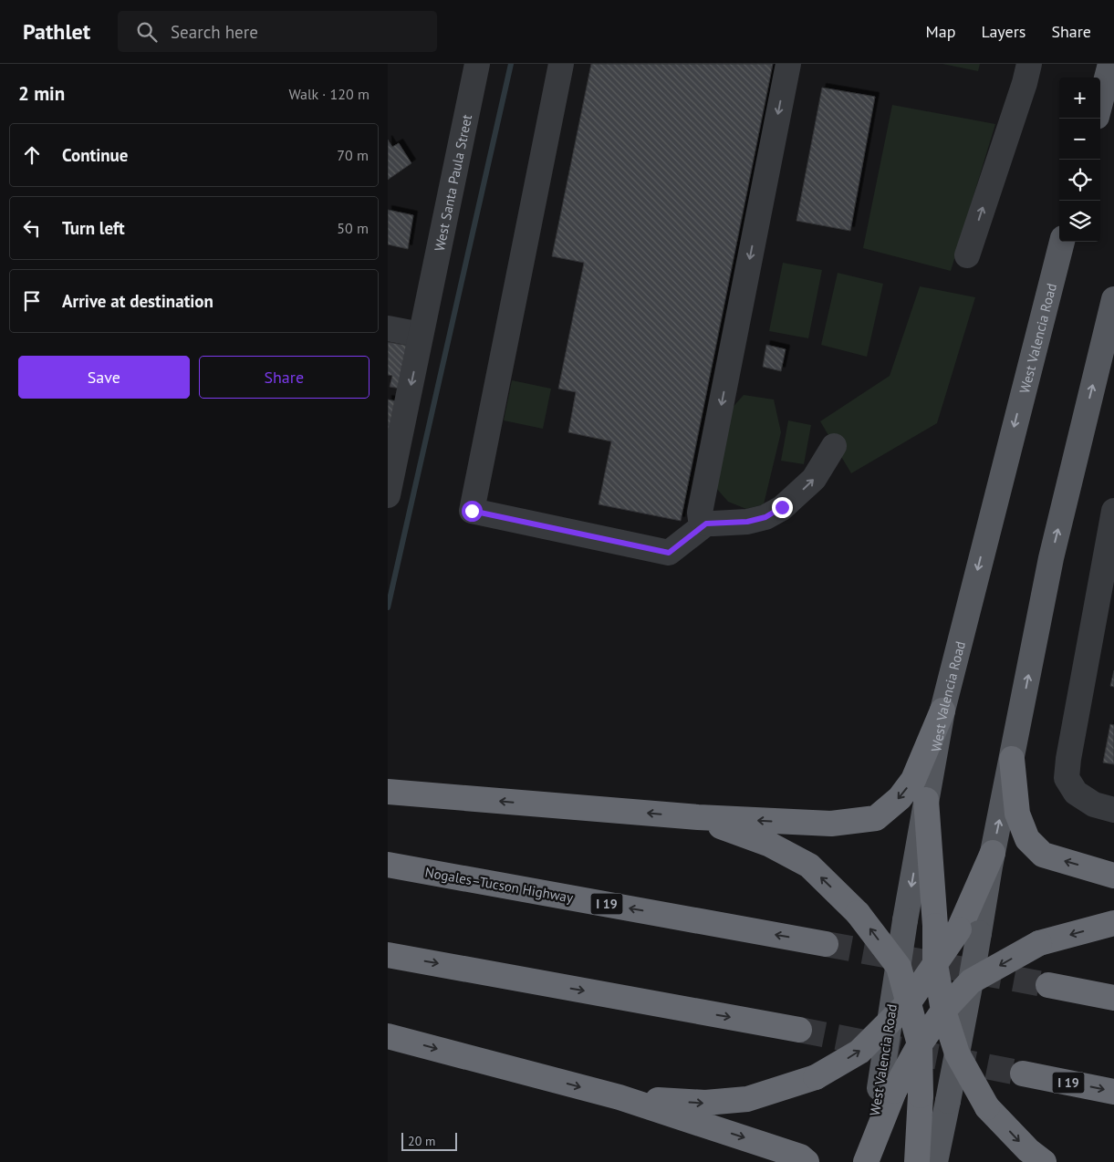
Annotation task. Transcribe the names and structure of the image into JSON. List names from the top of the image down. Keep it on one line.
{"streets":{"highway":["Nogales–Tucson Highway","I 19"],"main road":["West Valencia Road"],"street":["West Santa Paula Street"]},"one_way":["West Santa Paula Street"],"scale_bar":"20 m","page":{"header":"Pathlet","search":"Search here","nav":["Map","Layers","Share"],"heading":["2 min","Walk · 120 m"],"map_buttons":["+","−"],"list":[["Continue","70 m"],["Turn left","50 m"],"Arrive at destination"],"buttons":["Save","Share"],"scale":"20 m"}}
